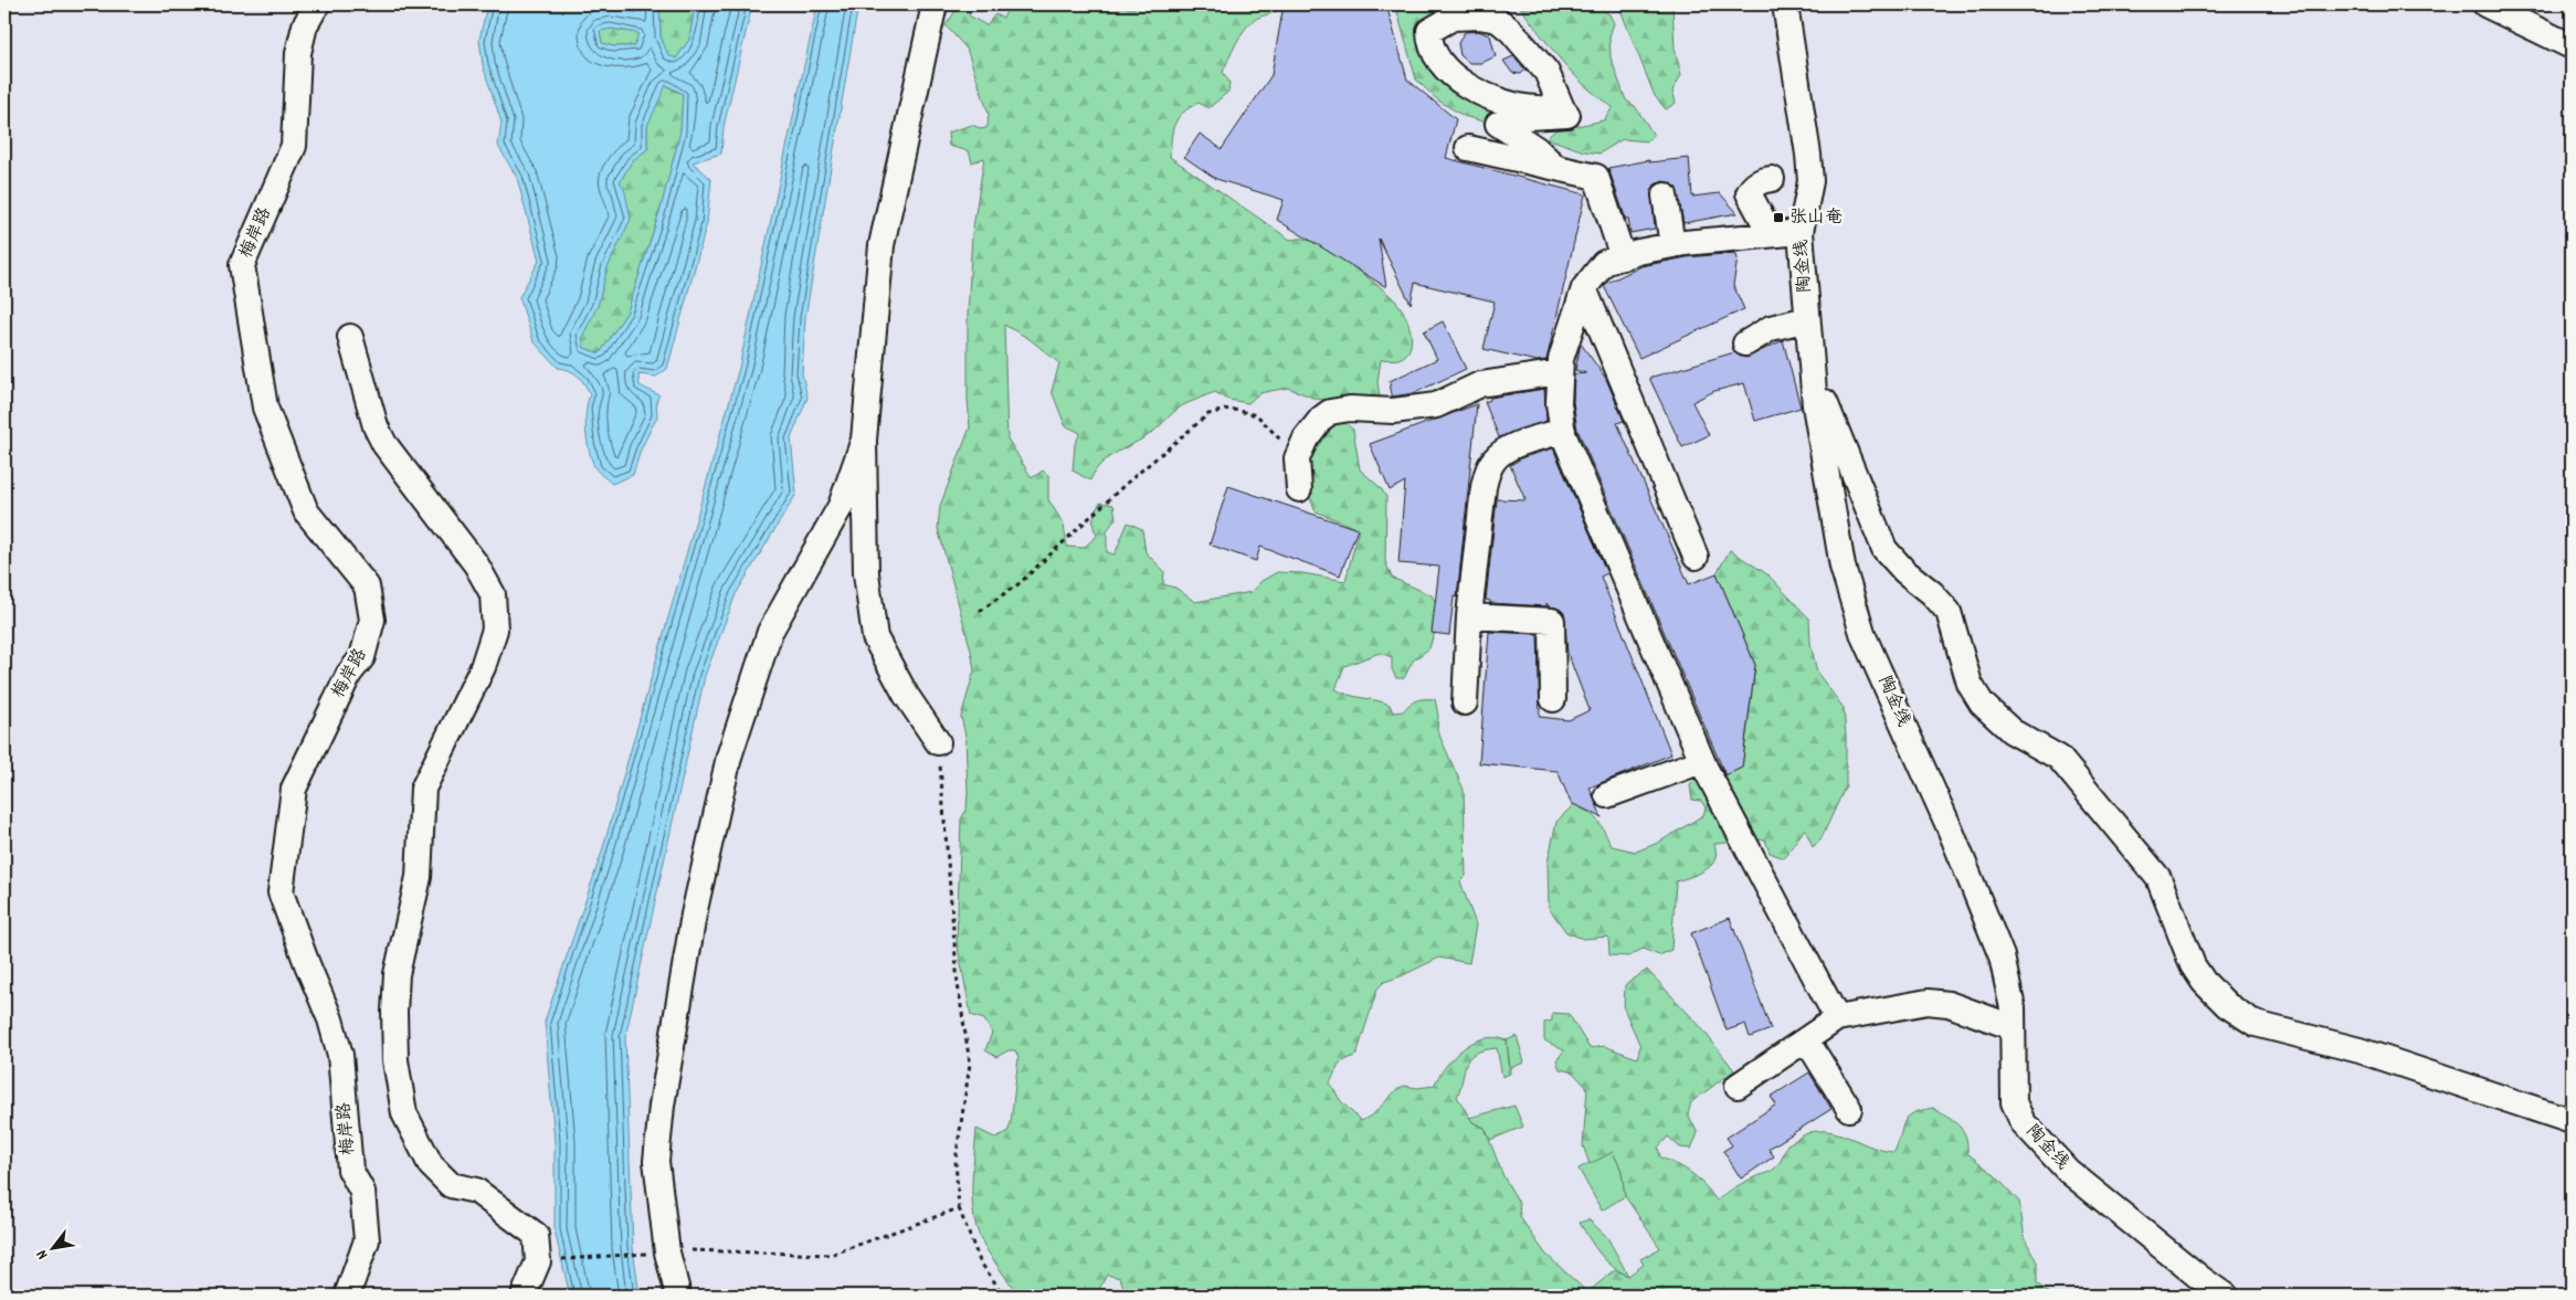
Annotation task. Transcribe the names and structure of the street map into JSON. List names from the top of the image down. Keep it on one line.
{"streets":{"street":["梅岸路","陶金线"]},"places":{"transit":["张山奄"]},"north":"bottom left"}
